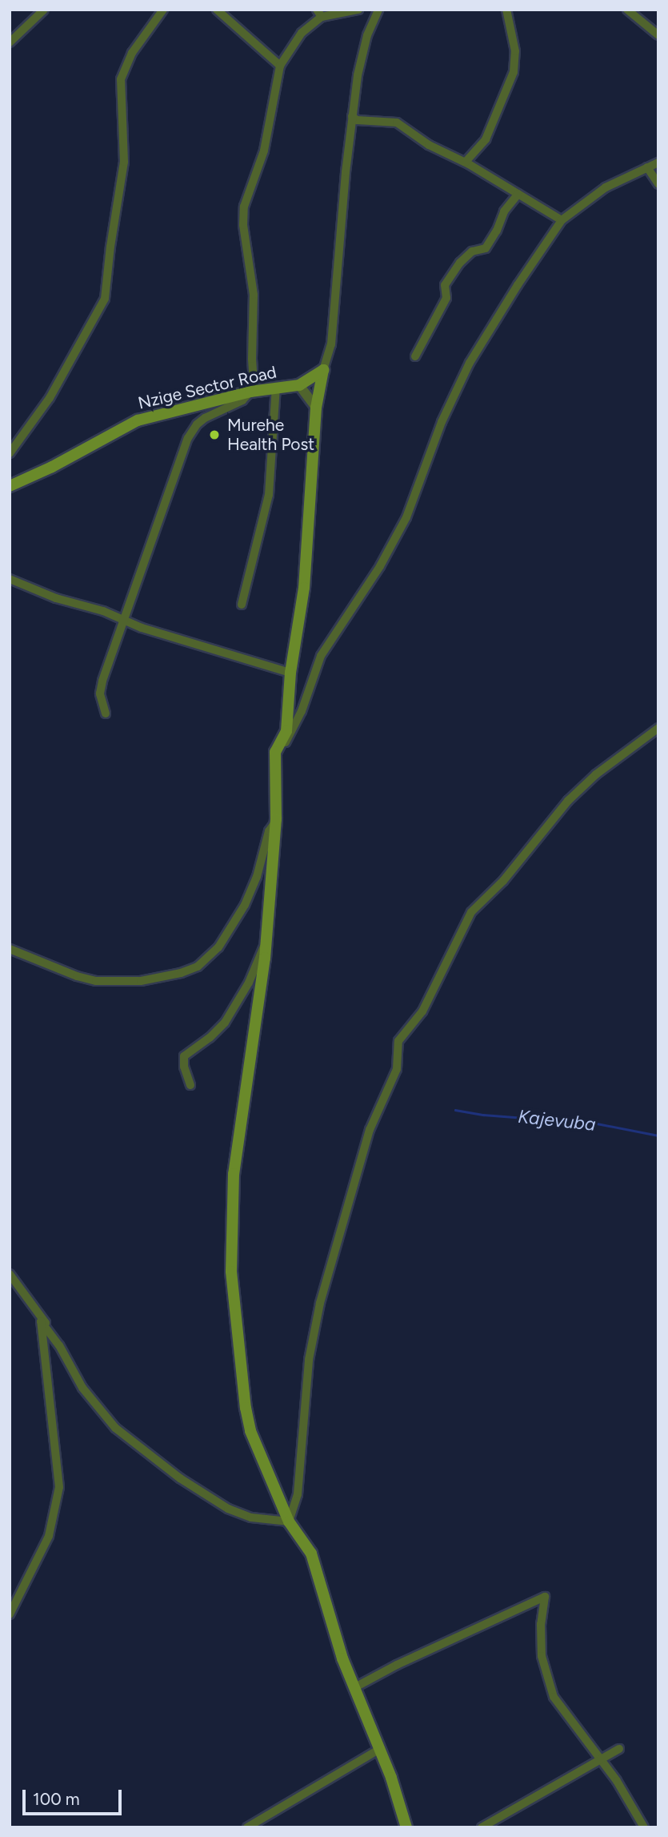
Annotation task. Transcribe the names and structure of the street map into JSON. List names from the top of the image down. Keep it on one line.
{"streets":{"main road":["Nzige Sector Road"]},"water":["Kajevuba"],"places":["Murehe Health Post"],"scale_bar":"100 m"}
